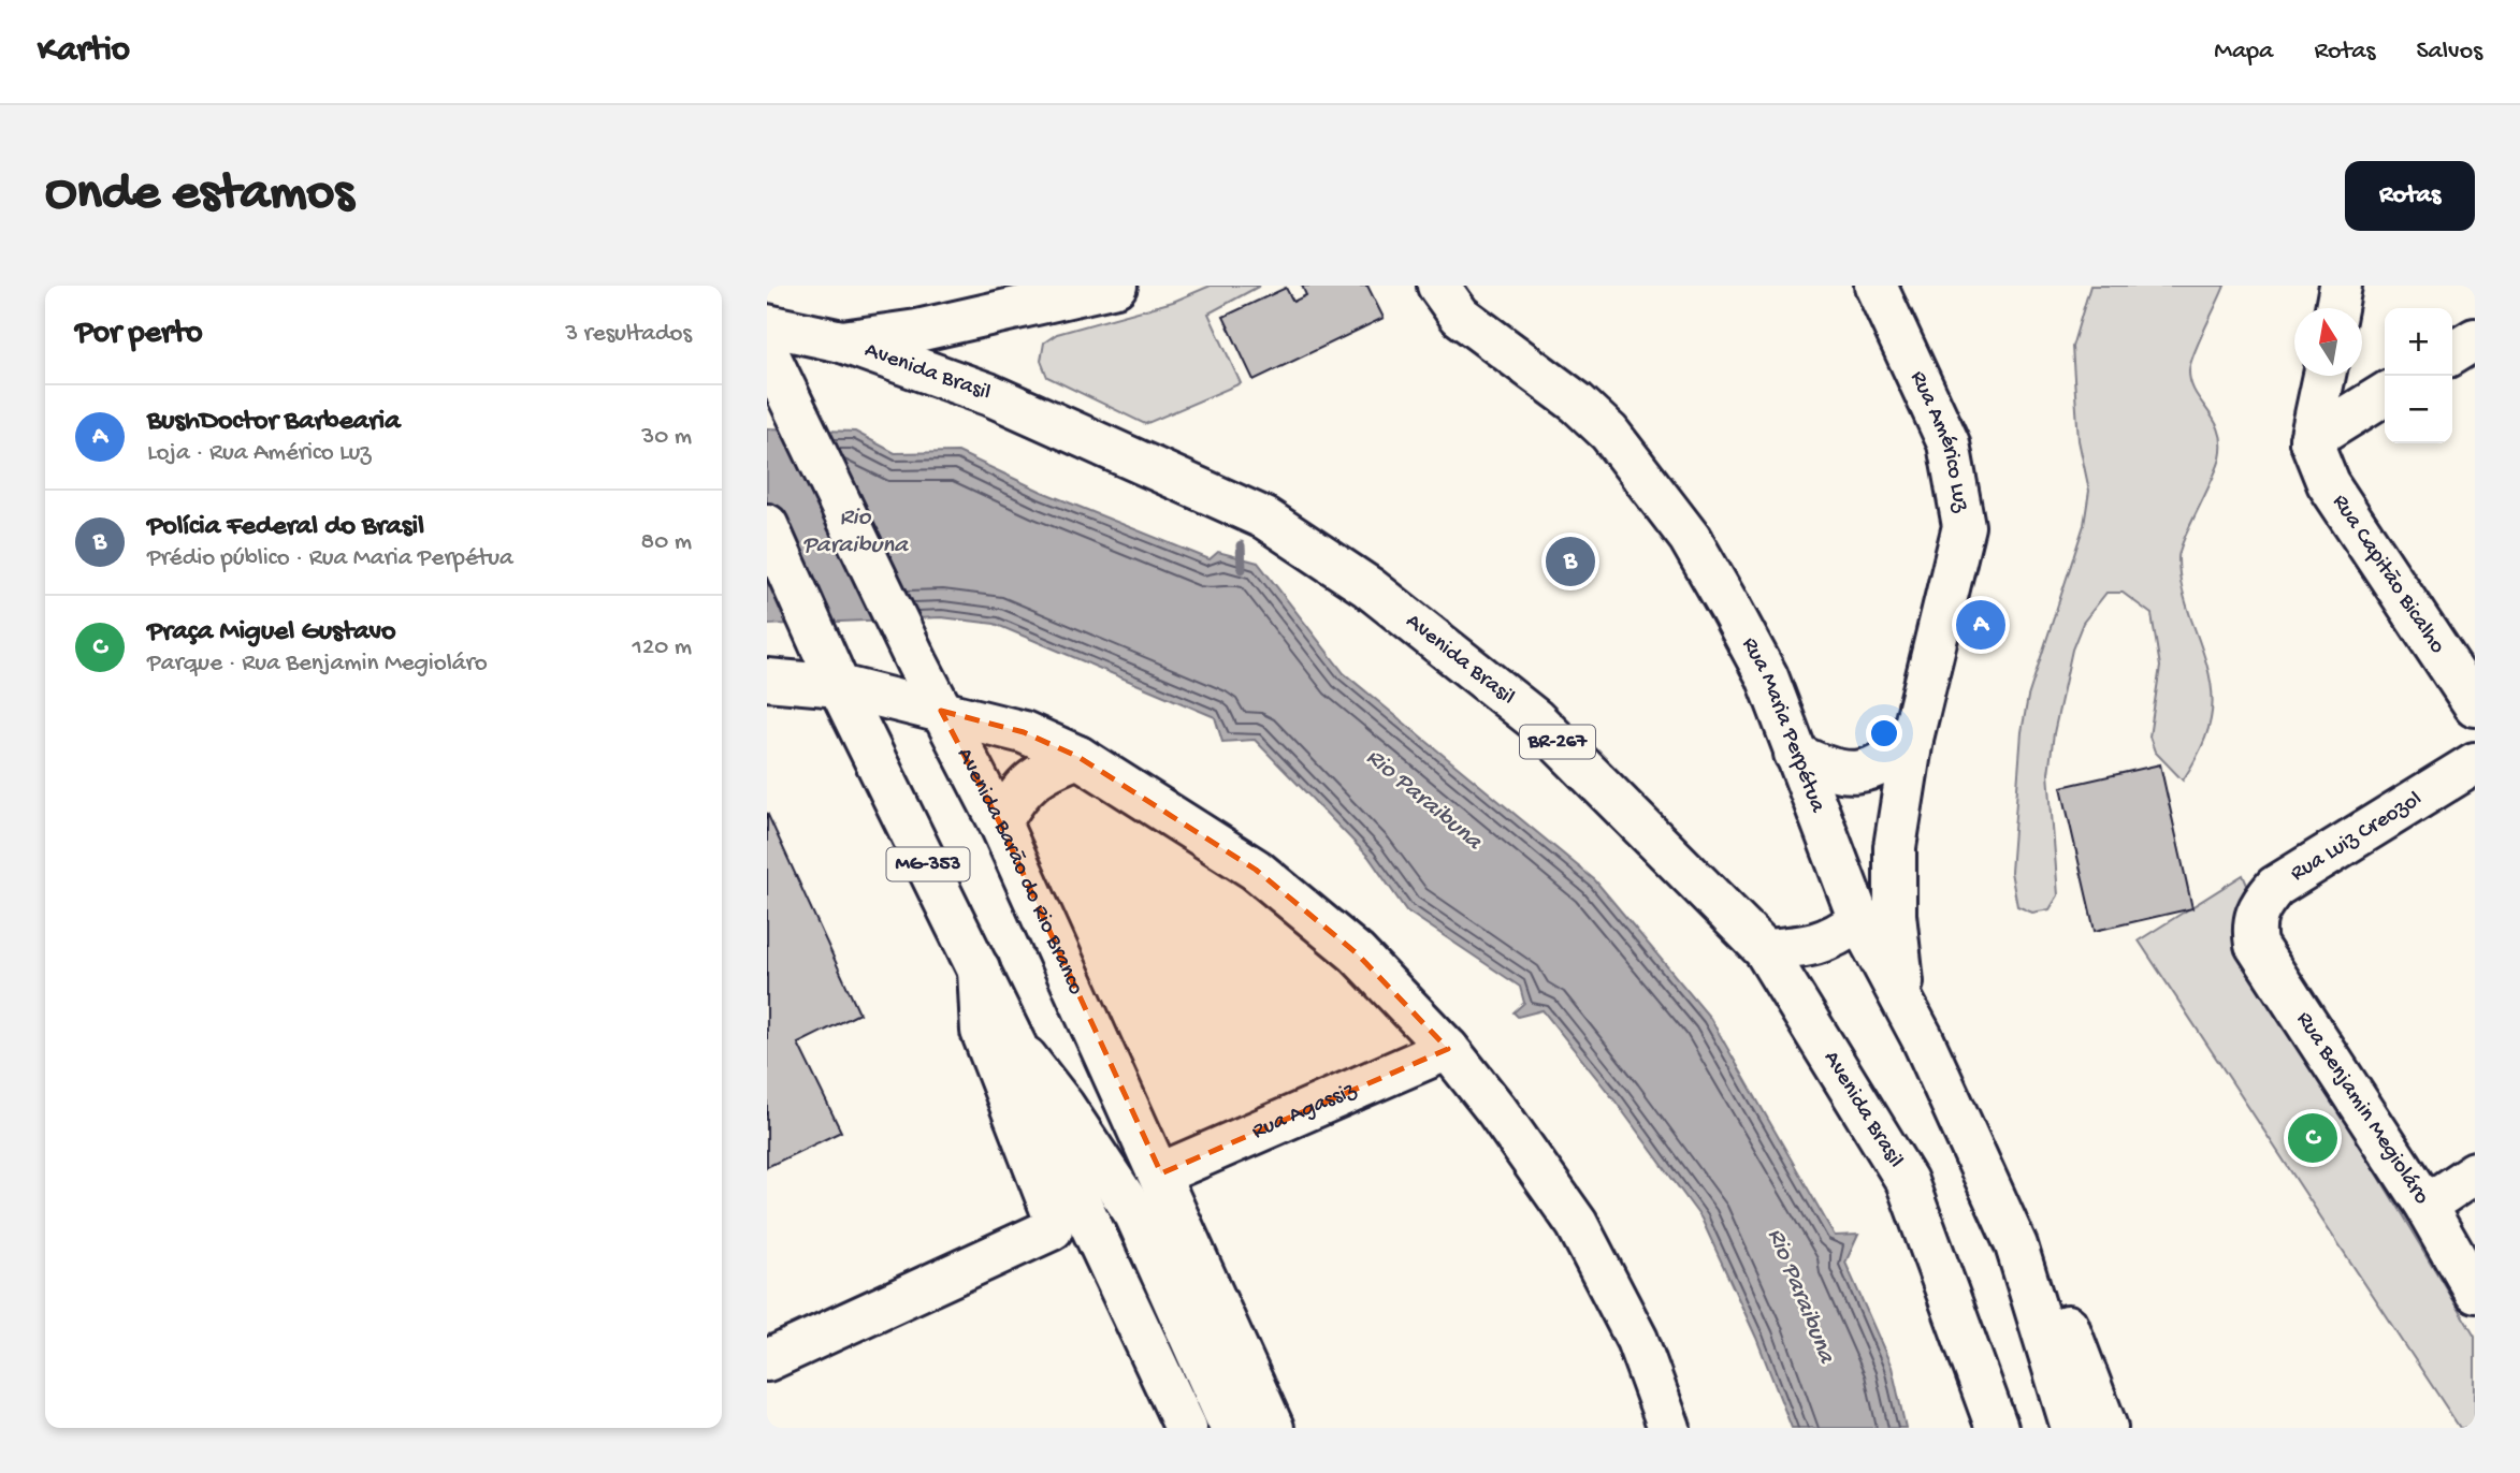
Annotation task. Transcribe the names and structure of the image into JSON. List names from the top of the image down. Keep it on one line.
{"streets":{"main road":["Avenida Brasil","Rua Américo Luz","Rua Capitão Bicalho","Rua Maria Perpétua","BR-267","Rua Luiz Creozol","MG-353","Avenida Barão do Rio Branco","Rua Benjamin Megioláro","Rua Agassiz"]},"crossings":[["Rua Américo Luz","Rua Maria Perpétua"],["Rua Luiz Creozol","Rua Benjamin Megioláro"],["Avenida Barão do Rio Branco","Rua Agassiz"]],"water":["Rio Paraibuna"],"north":"top","page":{"header":"Kartio","nav":["Mapa","Rotas","Salvos"],"buttons":"Rotas","title":"Onde estamos","heading":["Por perto","3 resultados"],"map_buttons":["+","−"],"list":[{"mark":"A","name":"BushDoctor Barbearia","note":"Loja · Rua Américo Luz","value":"30 m"},{"mark":"B","name":"Polícia Federal do Brasil","note":"Prédio público · Rua Maria Perpétua","value":"80 m"},{"mark":"C","name":"Praça Miguel Gustavo","note":"Parque · Rua Benjamin Megioláro","value":"120 m"}],"pins":["B","A","C"]}}
